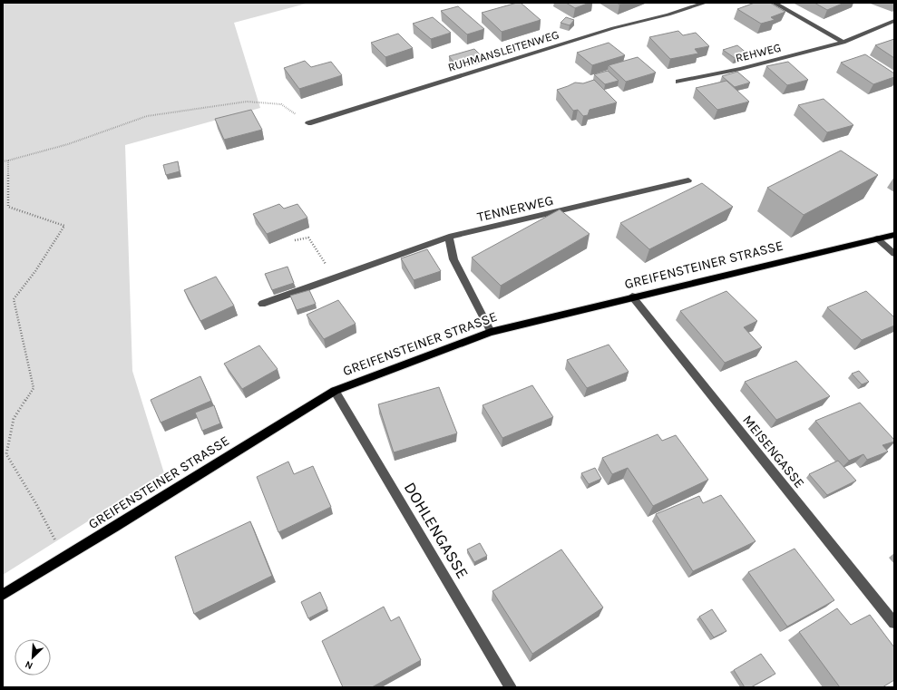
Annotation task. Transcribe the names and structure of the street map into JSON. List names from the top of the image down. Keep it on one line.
{"streets":{"main road":["GREIFENSTEINER STRASSE"],"street":["RUHMANSLEITENWEG","REHWEG","TENNERWEG","MEISENGASSE","DOHLENGASSE"]},"crossings":[["GREIFENSTEINER STRASSE","MEISENGASSE"],["GREIFENSTEINER STRASSE","DOHLENGASSE"]],"north":"bottom left"}
